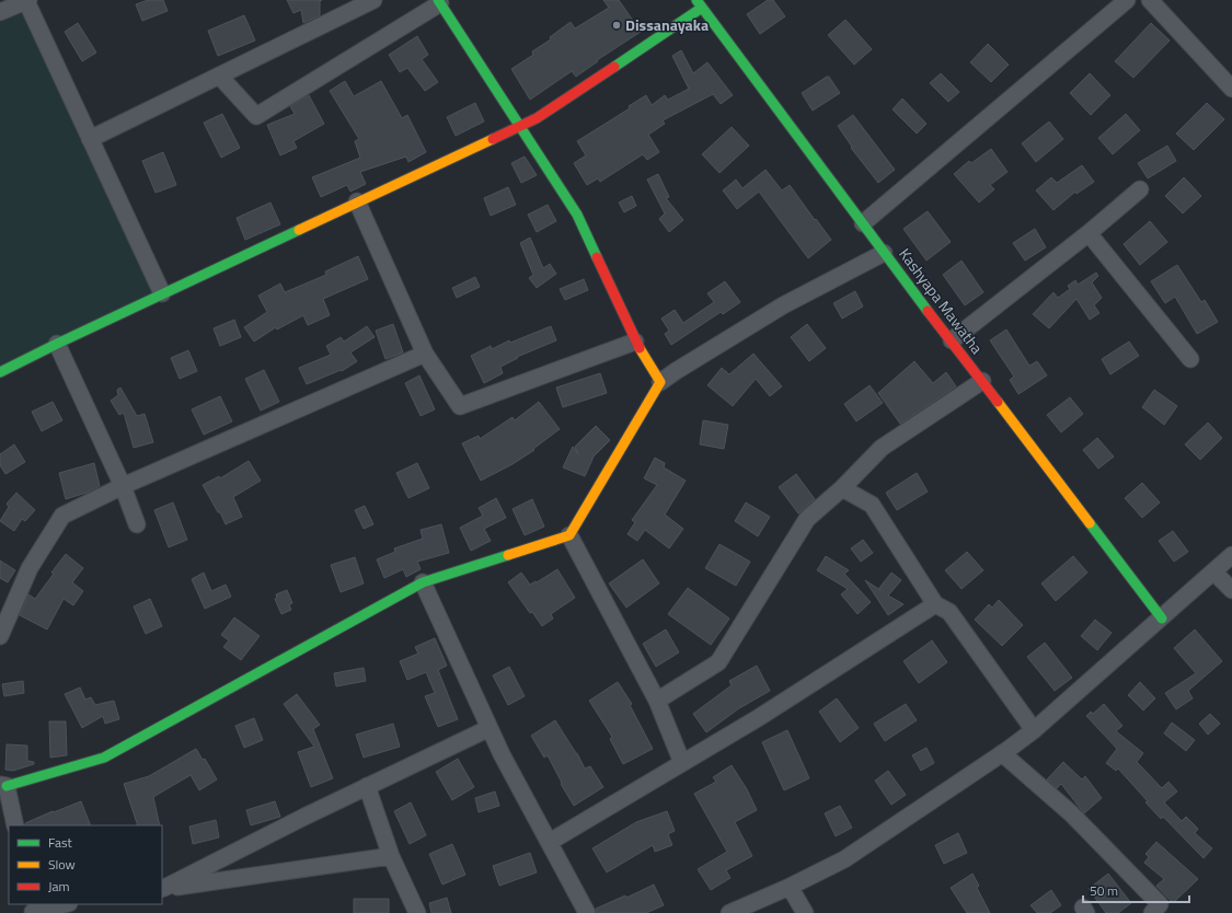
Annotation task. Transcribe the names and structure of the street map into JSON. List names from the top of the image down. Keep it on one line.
{"streets":{"street":["Kashyapa Mawatha"]},"places":["Dissanayaka"],"legend":["Fast","Slow","Jam"],"scale_bar":"50 m"}
